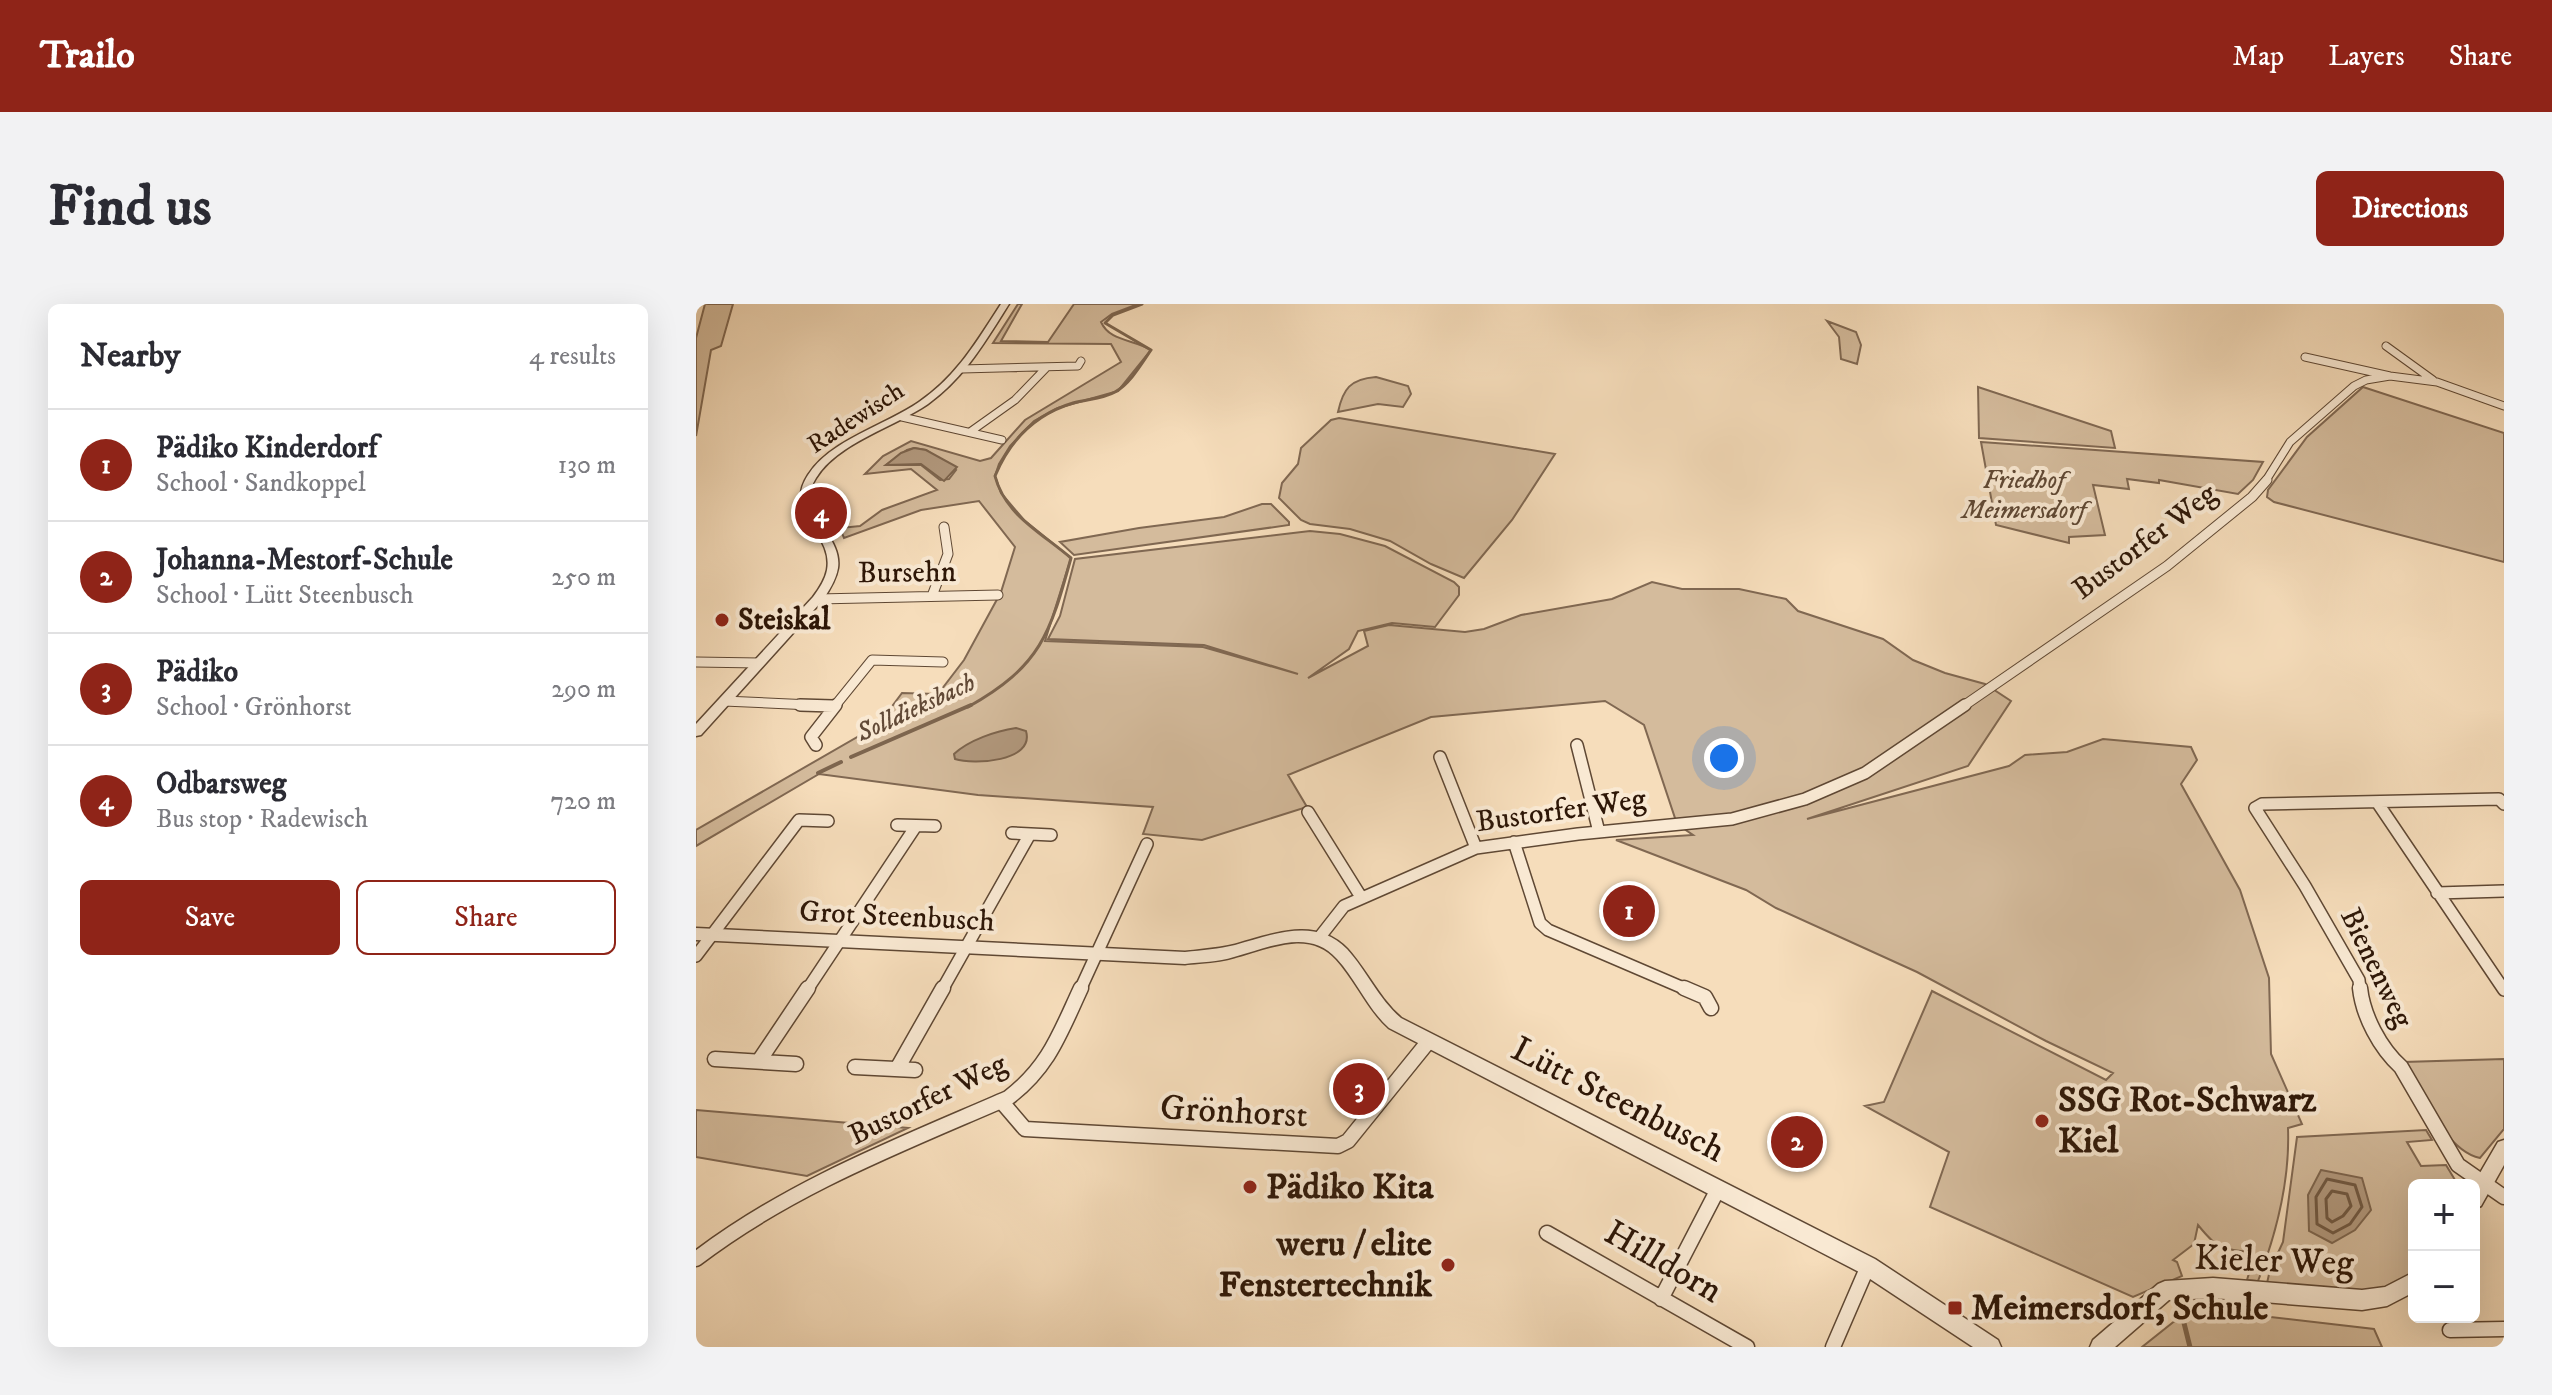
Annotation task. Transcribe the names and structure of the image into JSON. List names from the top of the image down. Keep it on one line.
{"streets":{"street":["Radewisch","Bustorfer Weg","Bursehn","Grot Steenbusch","Bienenweg","Lütt Steenbusch","Grönhorst","Kieler Weg","Hilldorn"]},"crossings":[["Radewisch","Bursehn"],["Bustorfer Weg","Grot Steenbusch"],["Bustorfer Weg","Lütt Steenbusch"],["Bustorfer Weg","Grönhorst"],["Lütt Steenbusch","Grönhorst"]],"water":["Solldieksbach"],"parks":["Friedhof Meimersdorf"],"places":{"other":["Steiskal","SSG Rot-Schwarz Kiel","Pädiko Kita","weru / elite Fenstertechnik"],"transit":["Meimersdorf, Schule"]},"page":{"header":"Trailo","nav":["Map","Layers","Share"],"buttons":["Directions",["Save","Share"]],"title":"Find us","heading":["Nearby","4 results"],"list":[{"mark":"1","name":"Pädiko Kinderdorf","note":"School · Sandkoppel","value":"130 m"},{"mark":"2","name":"Johanna-Mestorf-Schule","note":"School · Lütt Steenbusch","value":"250 m"},{"mark":"3","name":"Pädiko","note":"School · Grönhorst","value":"290 m"},{"mark":"4","name":"Odbarsweg","note":"Bus stop · Radewisch","value":"720 m"}],"pins":["4","1","3","2"],"map_buttons":["+","−"]}}
